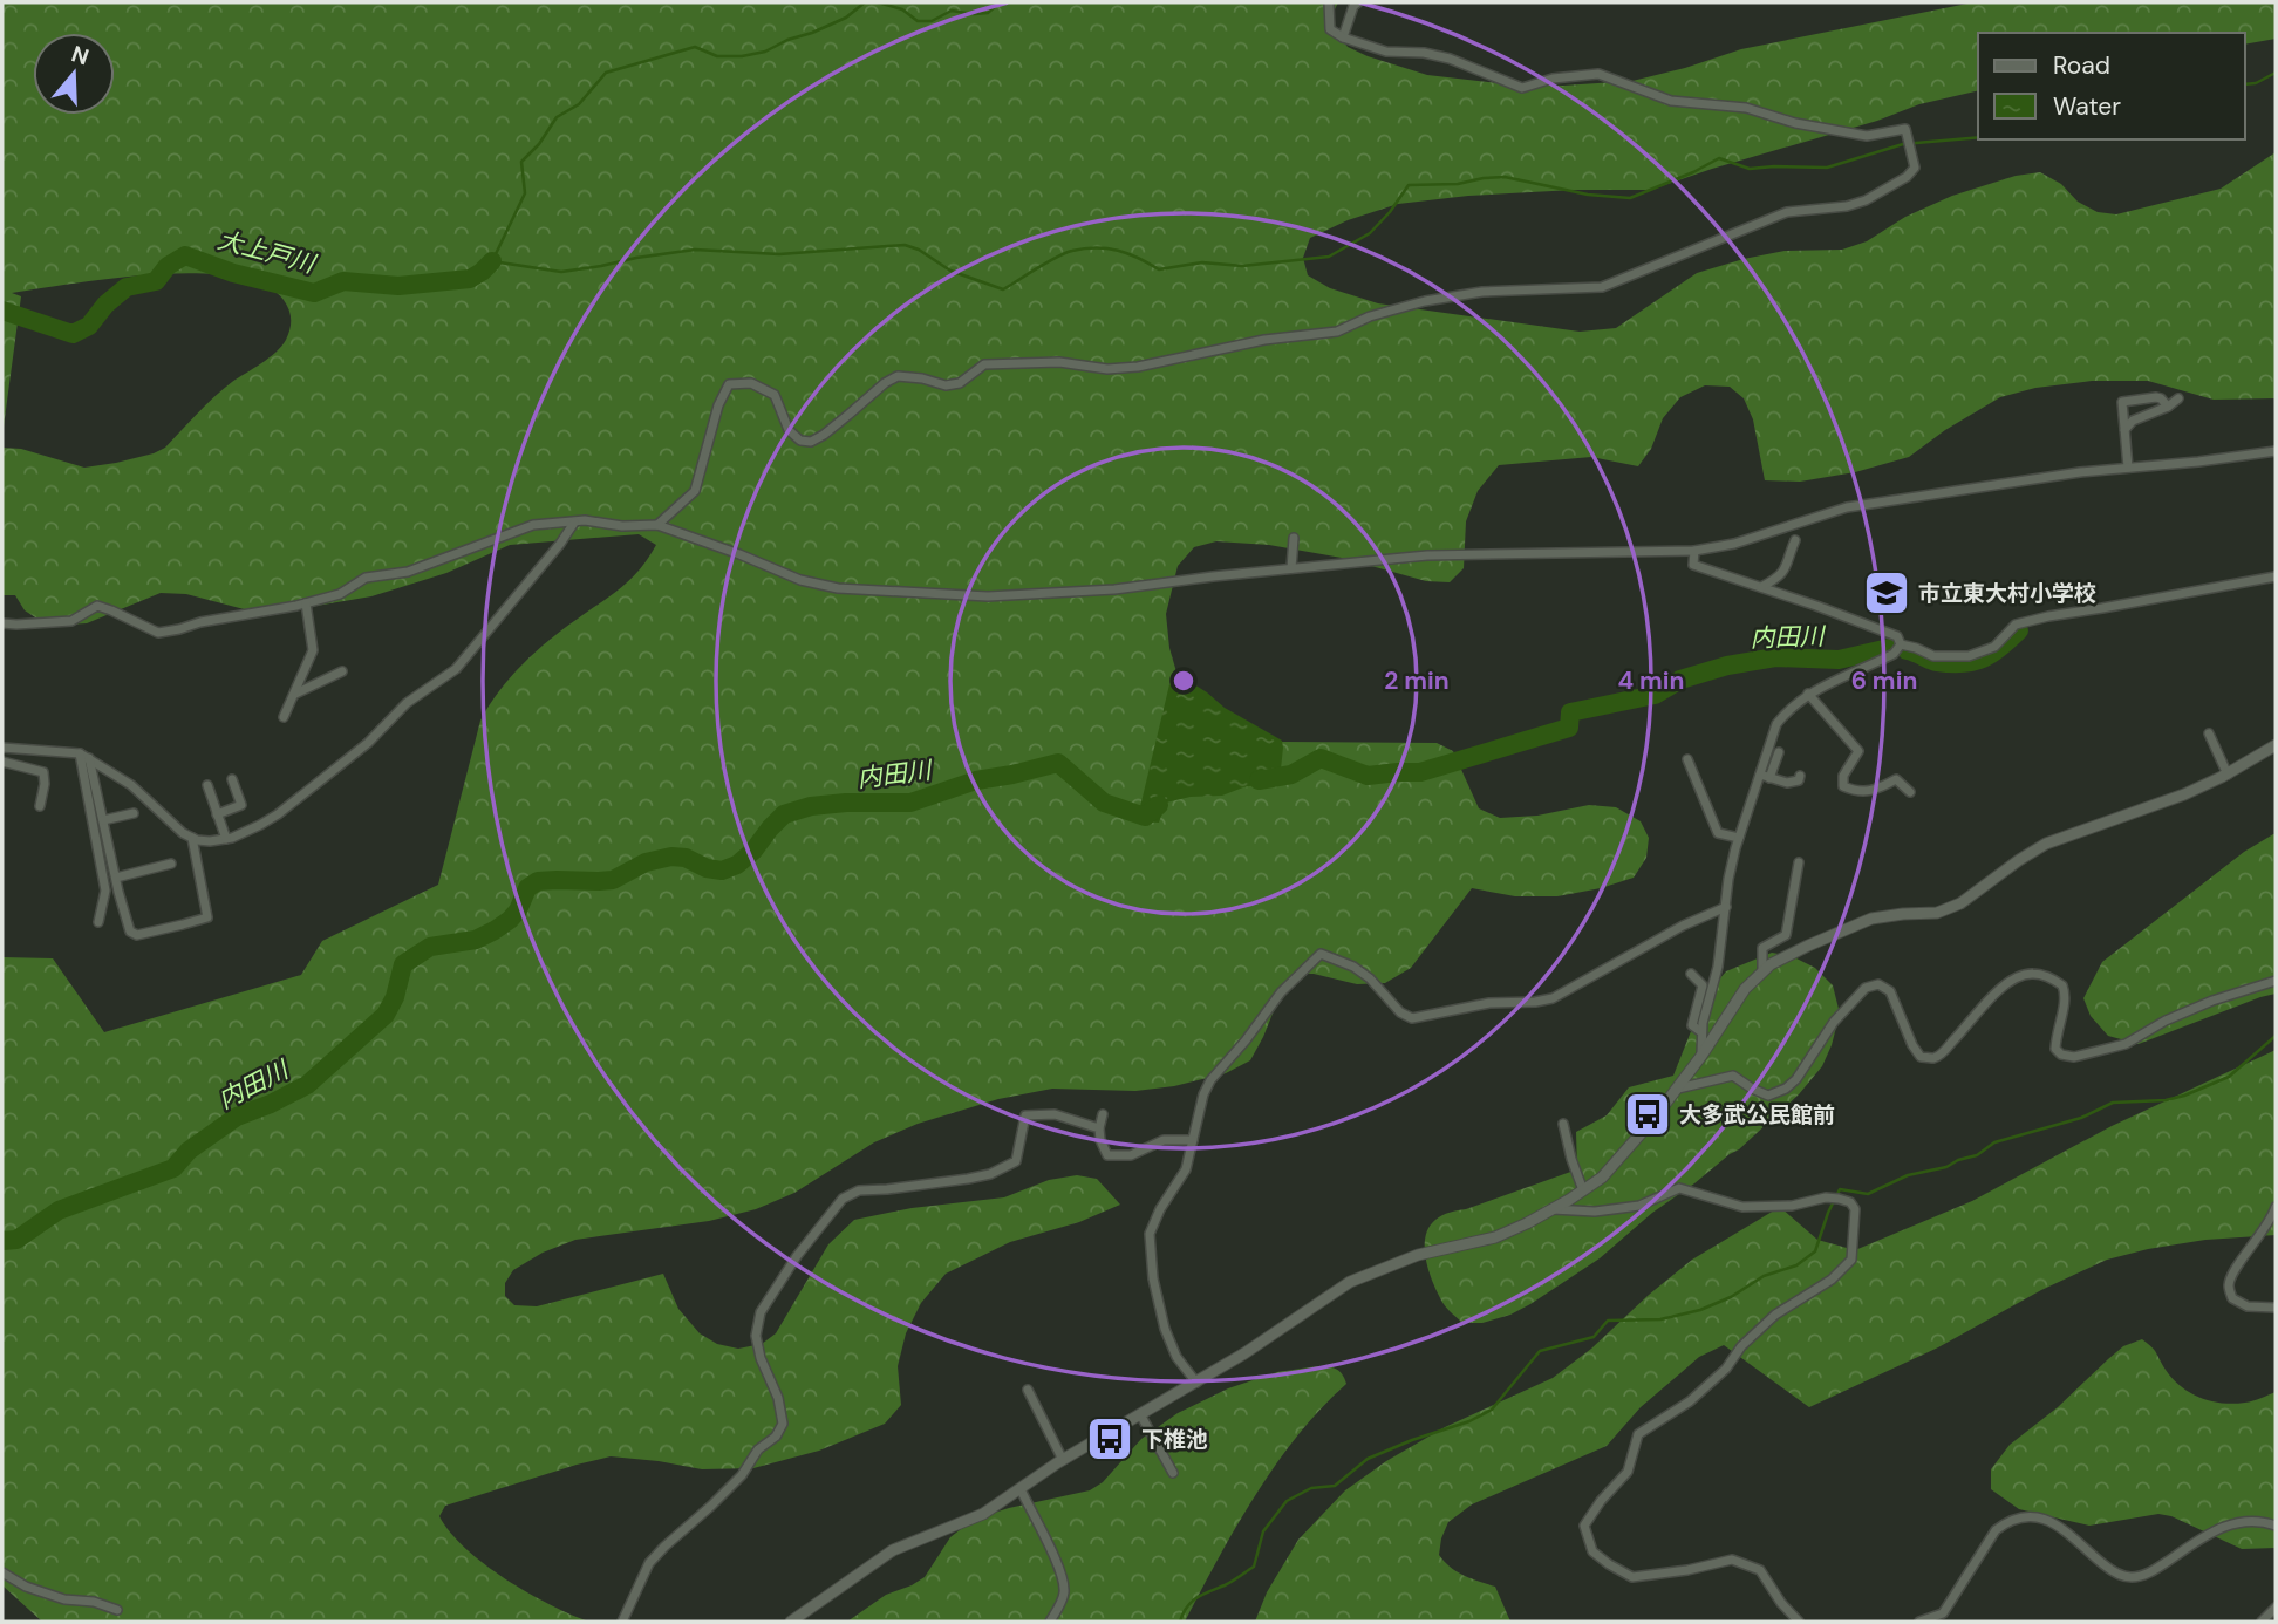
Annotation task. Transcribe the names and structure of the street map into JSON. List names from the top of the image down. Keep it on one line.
{"water":["大上戸川","内田川"],"places":{"school or university":["市立東大村小学校"],"bus stop":["大多武公民館前","下椎池"]},"legend":["Road","Water"],"north":"top","rings":["2 min","4 min","6 min"]}
